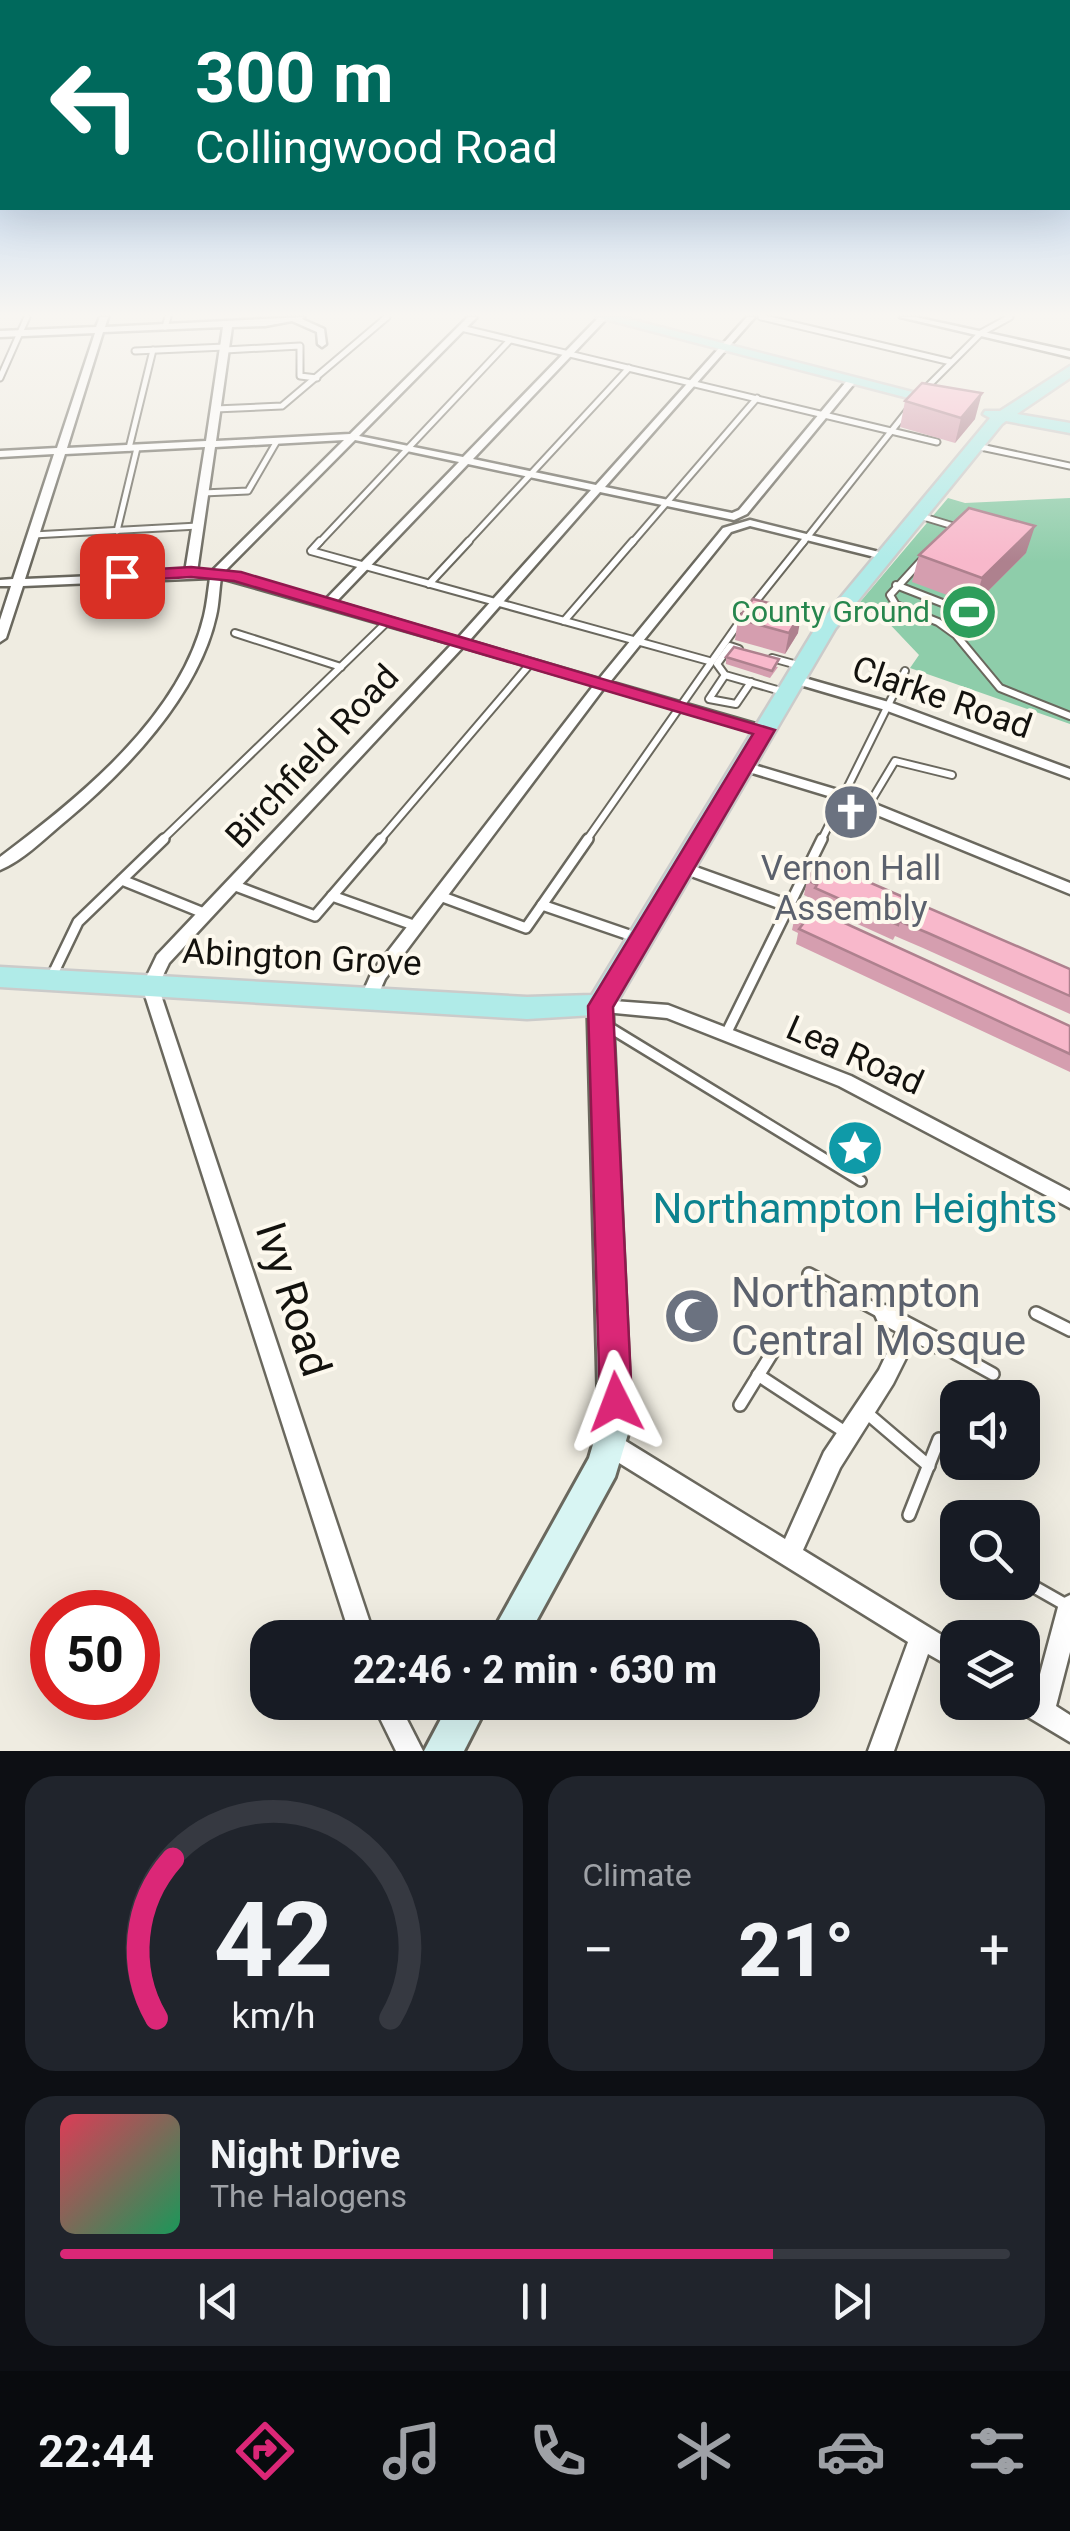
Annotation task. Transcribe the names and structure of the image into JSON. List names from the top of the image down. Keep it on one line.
{"streets":{"main road":["Abington Grove"],"street":["Clarke Road","Birchfield Road","Lea Road","Ivy Road"]},"crossings":[["Birchfield Road","Abington Grove"],["Birchfield Road","Ivy Road"],["Abington Grove","Lea Road"],["Abington Grove","Ivy Road"]],"places":{"sports":["County Ground"],"church":["Vernon Hall Assembly"],"place":["Northampton Heights"],"mosque":["Northampton Central Mosque"]},"page":{"turn":["300 m","Collingwood Road"],"limit":"50","trip":"22:46 · 2 min · 630 m","tile":"Climate","heat":["−","21°","+"],"song":["Night Drive","The Halogens"],"tabs":"22:44","gauge":["42","km/h"]}}
